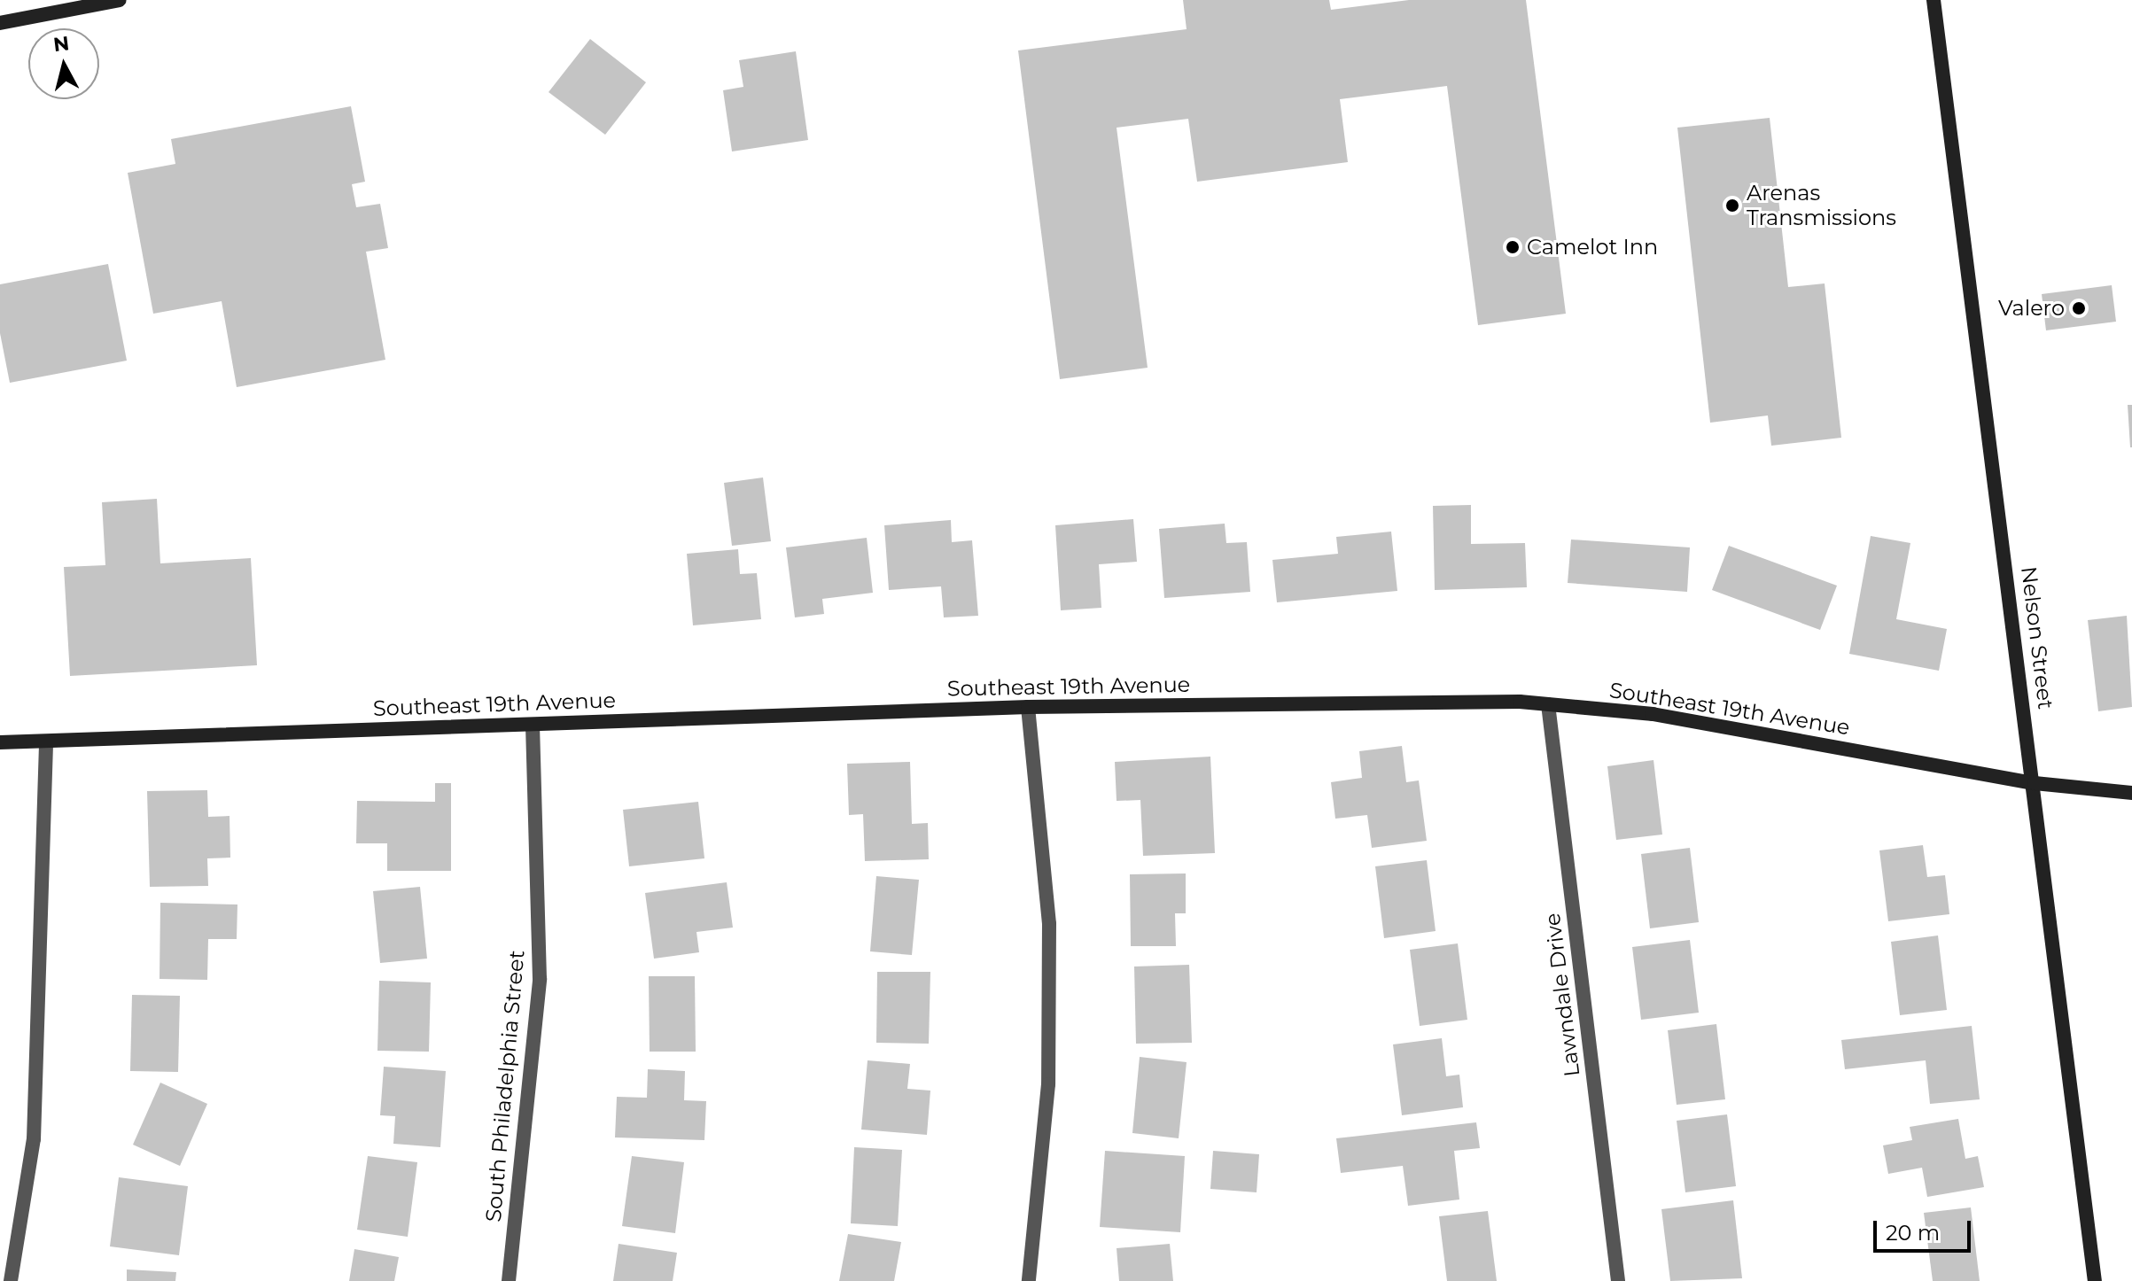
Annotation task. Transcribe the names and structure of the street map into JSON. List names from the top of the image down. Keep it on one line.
{"streets":{"street":["Nelson Street","Southeast 19th Avenue","Lawndale Drive","South Philadelphia Street"]},"crossings":[["Nelson Street","Southeast 19th Avenue"],["Southeast 19th Avenue","Lawndale Drive"],["Southeast 19th Avenue","South Philadelphia Street"]],"places":["Arenas Transmissions","Camelot Inn","Valero"],"scale_bar":"20 m","north":"top"}
